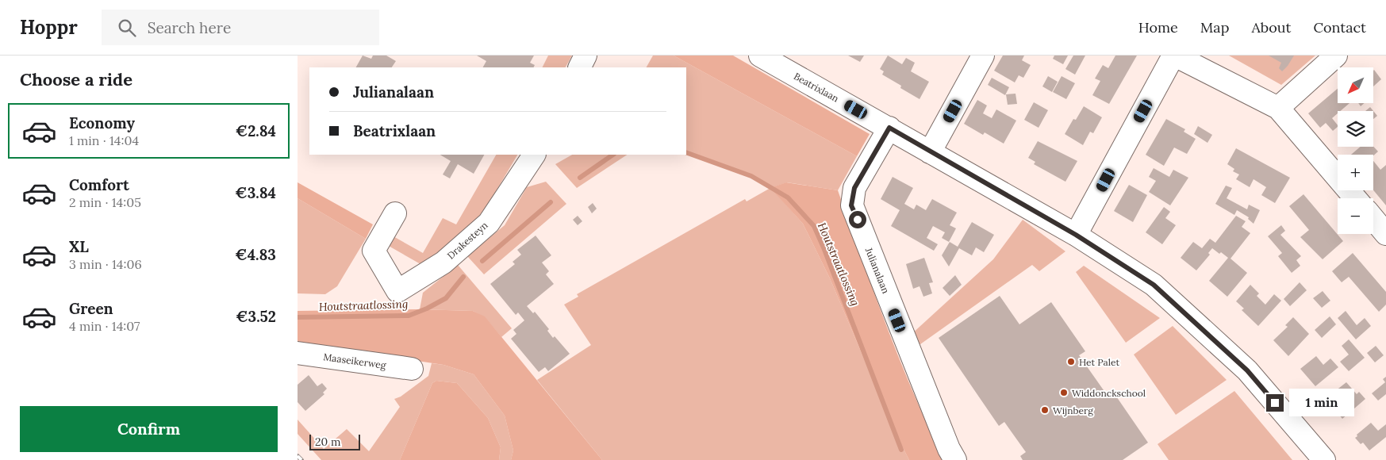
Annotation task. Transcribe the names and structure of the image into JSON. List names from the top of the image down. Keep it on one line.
{"streets":{"street":["Beatrixlaan","Drakesteyn","Julianalaan","Maaseikerweg"]},"crossings":[["Beatrixlaan","Julianalaan"]],"water":["Houtstraatlossing"],"places":["Het Palet","Widdonckschool","Wijnberg"],"scale_bar":"20 m","north":"bottom left","page":{"header":"Hoppr","search":"Search here","nav":["Home","Map","About","Contact"],"heading":"Choose a ride","map_buttons":["+","−"],"banner":["Julianalaan","Beatrixlaan"],"list":[{"name":"Economy","note":"1 min · 14:04","value":"€2.84"},{"name":"Comfort","note":"2 min · 14:05","value":"€3.84"},{"name":"XL","note":"3 min · 14:06","value":"€4.83"},{"name":"Green","note":"4 min · 14:07","value":"€3.52"}],"bubble":"1 min","buttons":"Confirm","scale":"20 m"}}
